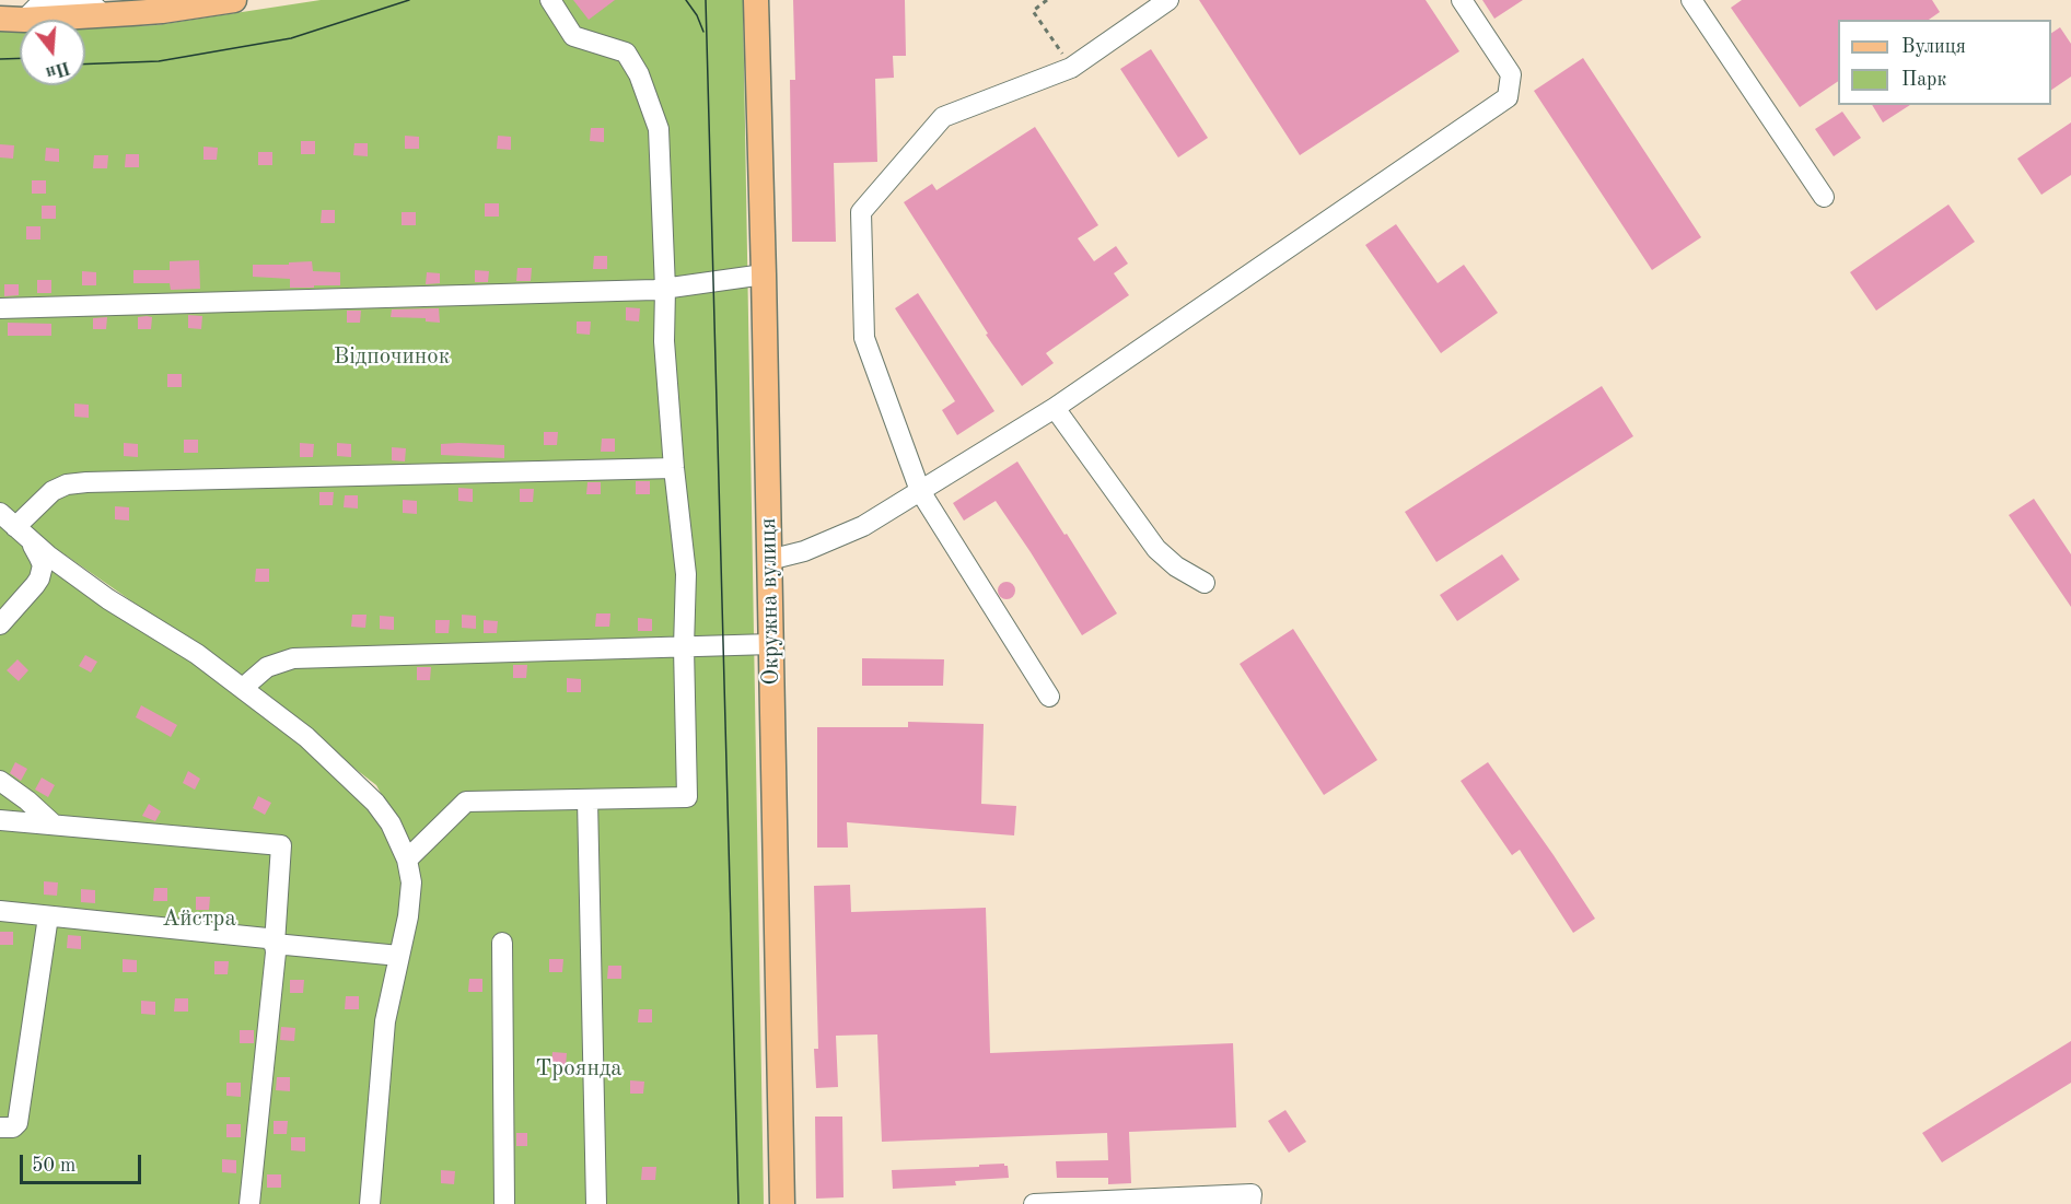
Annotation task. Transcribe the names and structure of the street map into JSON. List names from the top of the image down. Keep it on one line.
{"streets":{"main road":["Окружна вулиця"]},"parks":["Відпочинок","Айстра","Троянда"],"legend":["Вулиця","Парк"],"scale_bar":"50 m","north":"bottom"}
